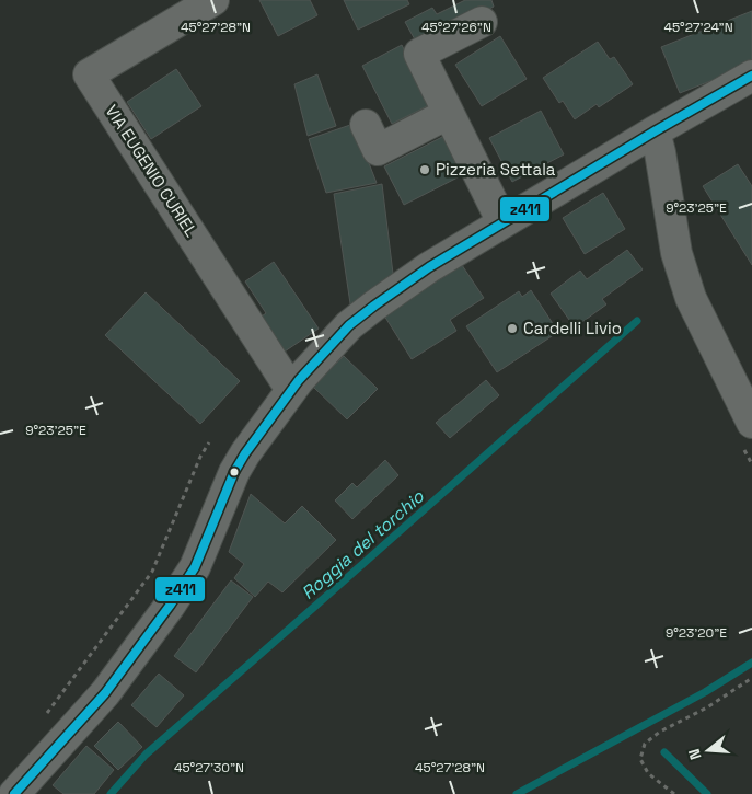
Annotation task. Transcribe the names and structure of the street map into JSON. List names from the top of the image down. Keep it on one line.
{"streets":{"street":["VIA EUGENIO CURIEL"]},"water":["Roggia del torchio"],"places":["Pizzeria Settala","Cardelli Livio"],"lines":["transit line z411"],"north":"left","coordinates":["45°27'28\"N","45°27'26\"N","45°27'24\"N","9°23'25\"E","9°23'20\"E","45°27'30\"N"]}
